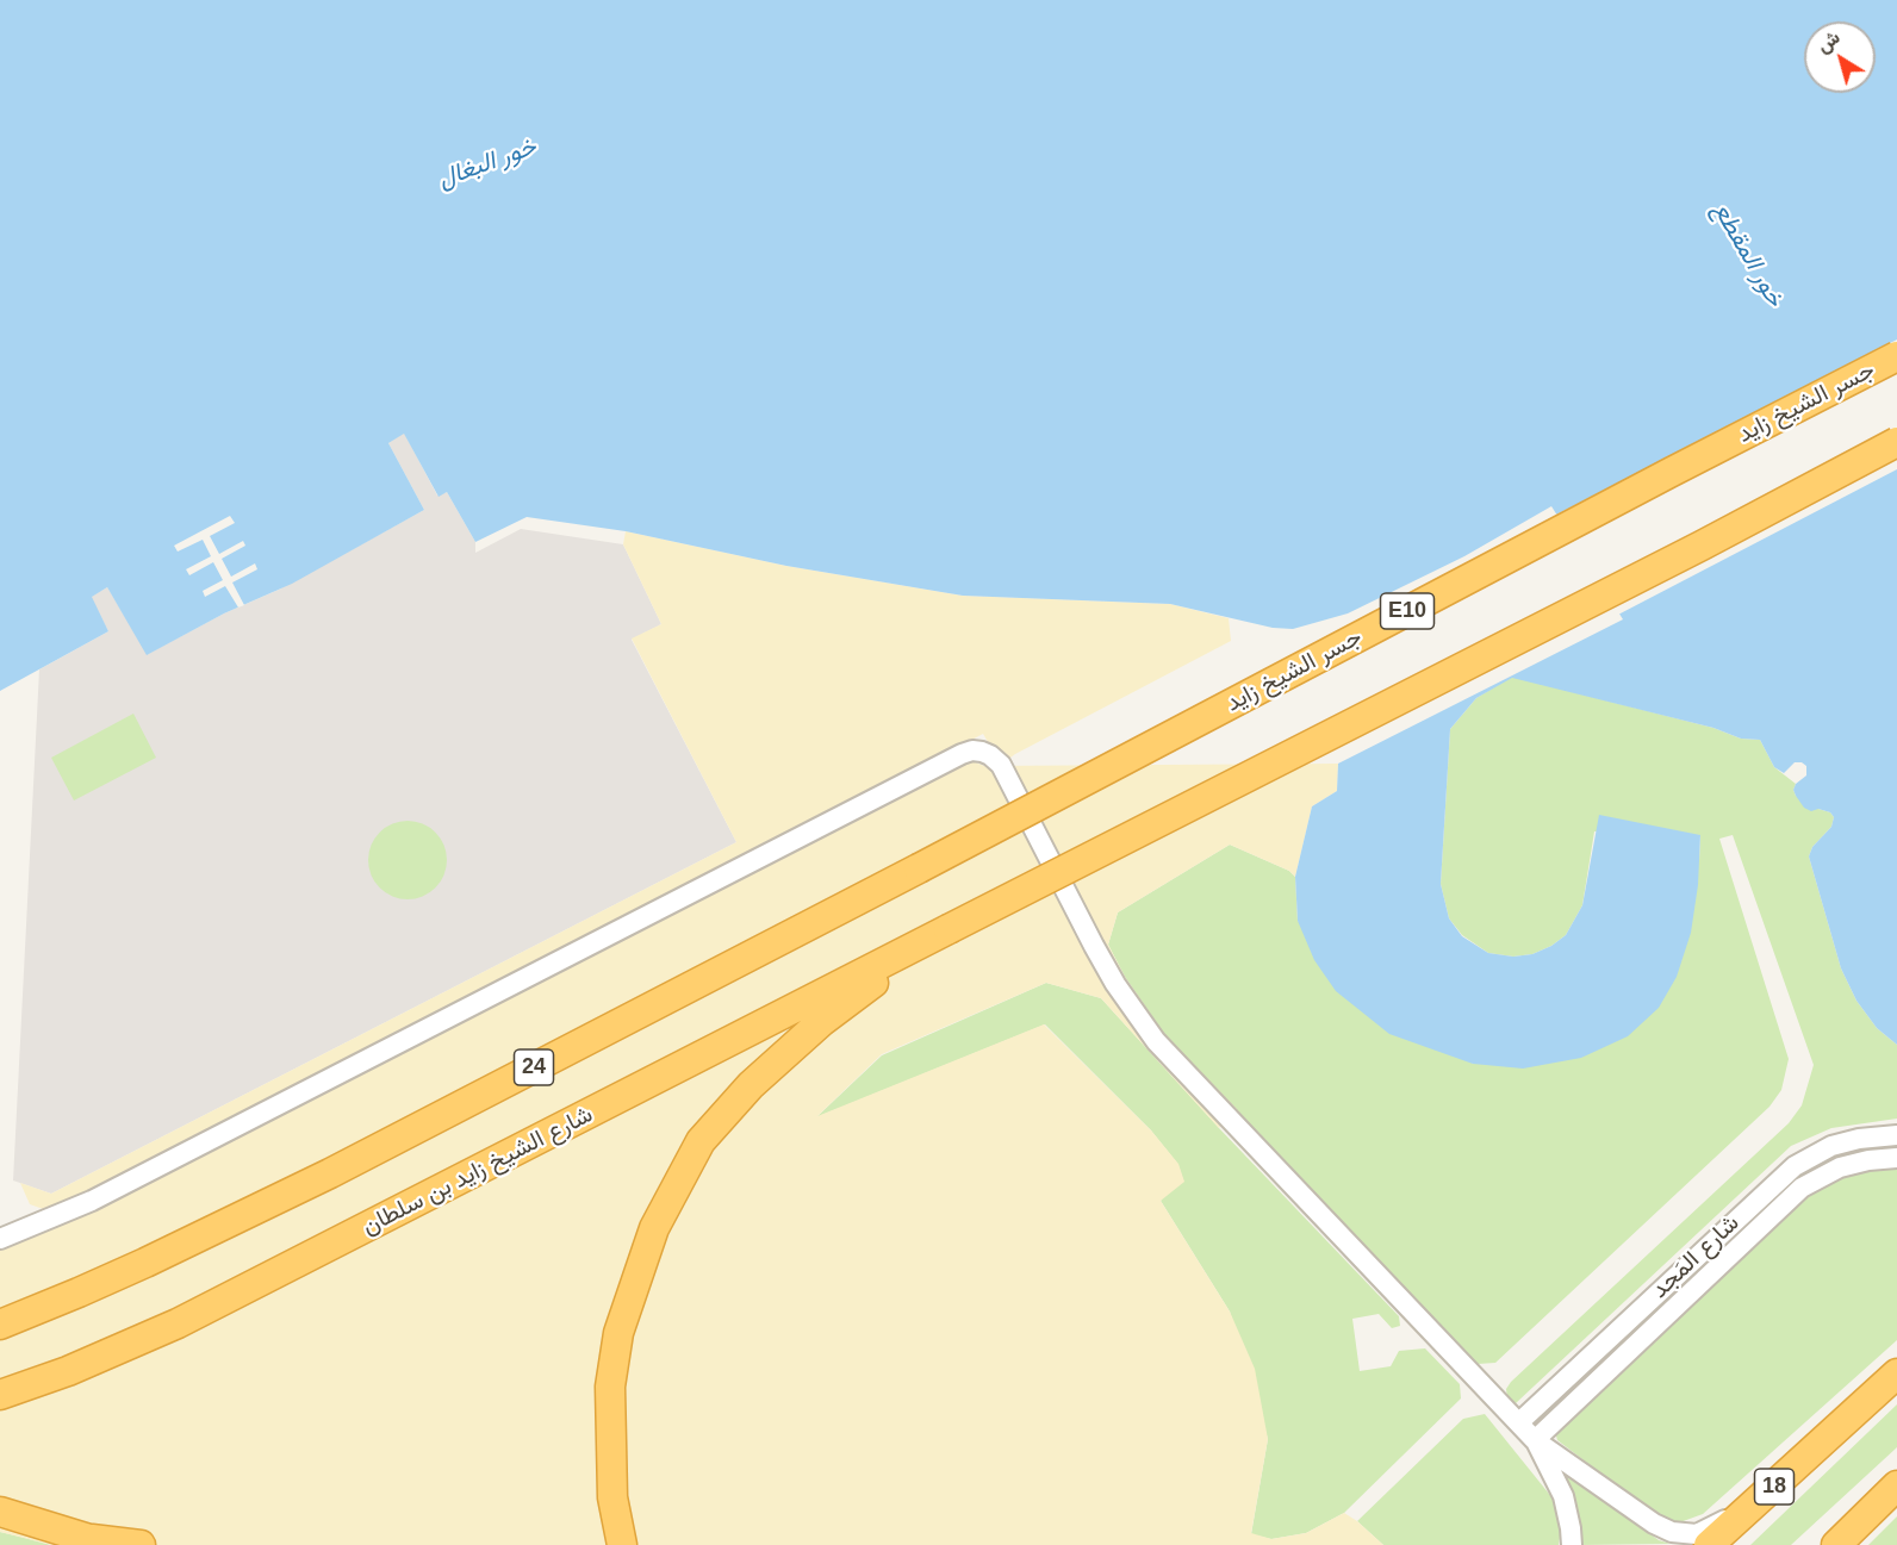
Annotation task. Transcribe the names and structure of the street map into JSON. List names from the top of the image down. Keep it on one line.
{"streets":{"highway":["جسر الشيخ زايد","E10","24","شارع الشيخ زايد بن سلطان","18"],"street":["شارع المَجد"]},"crossings":[["جسر الشيخ زايد","24"]],"water":["خور البغال","خور المقطع"],"north":"top left"}
